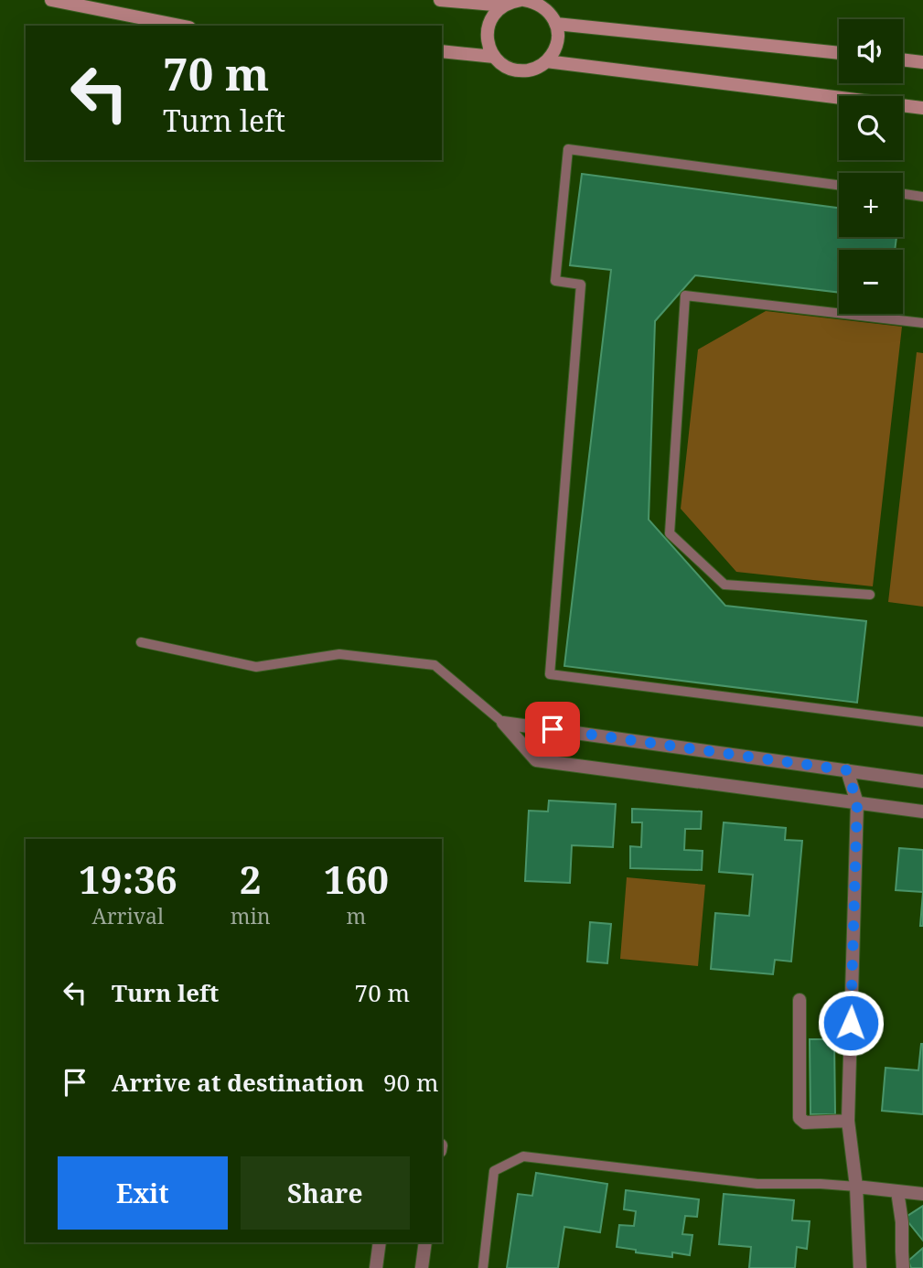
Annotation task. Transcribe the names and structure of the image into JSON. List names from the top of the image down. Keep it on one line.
{"page":{"map_buttons":["+","−"],"turn":["70 m","Turn left"],"eta":["19:36","Arrival","2","min","160","m"],"list":[{"name":"Turn left","value":"70 m"},{"name":"Arrive at destination","value":"90 m"}],"buttons":["Exit","Share"]}}
